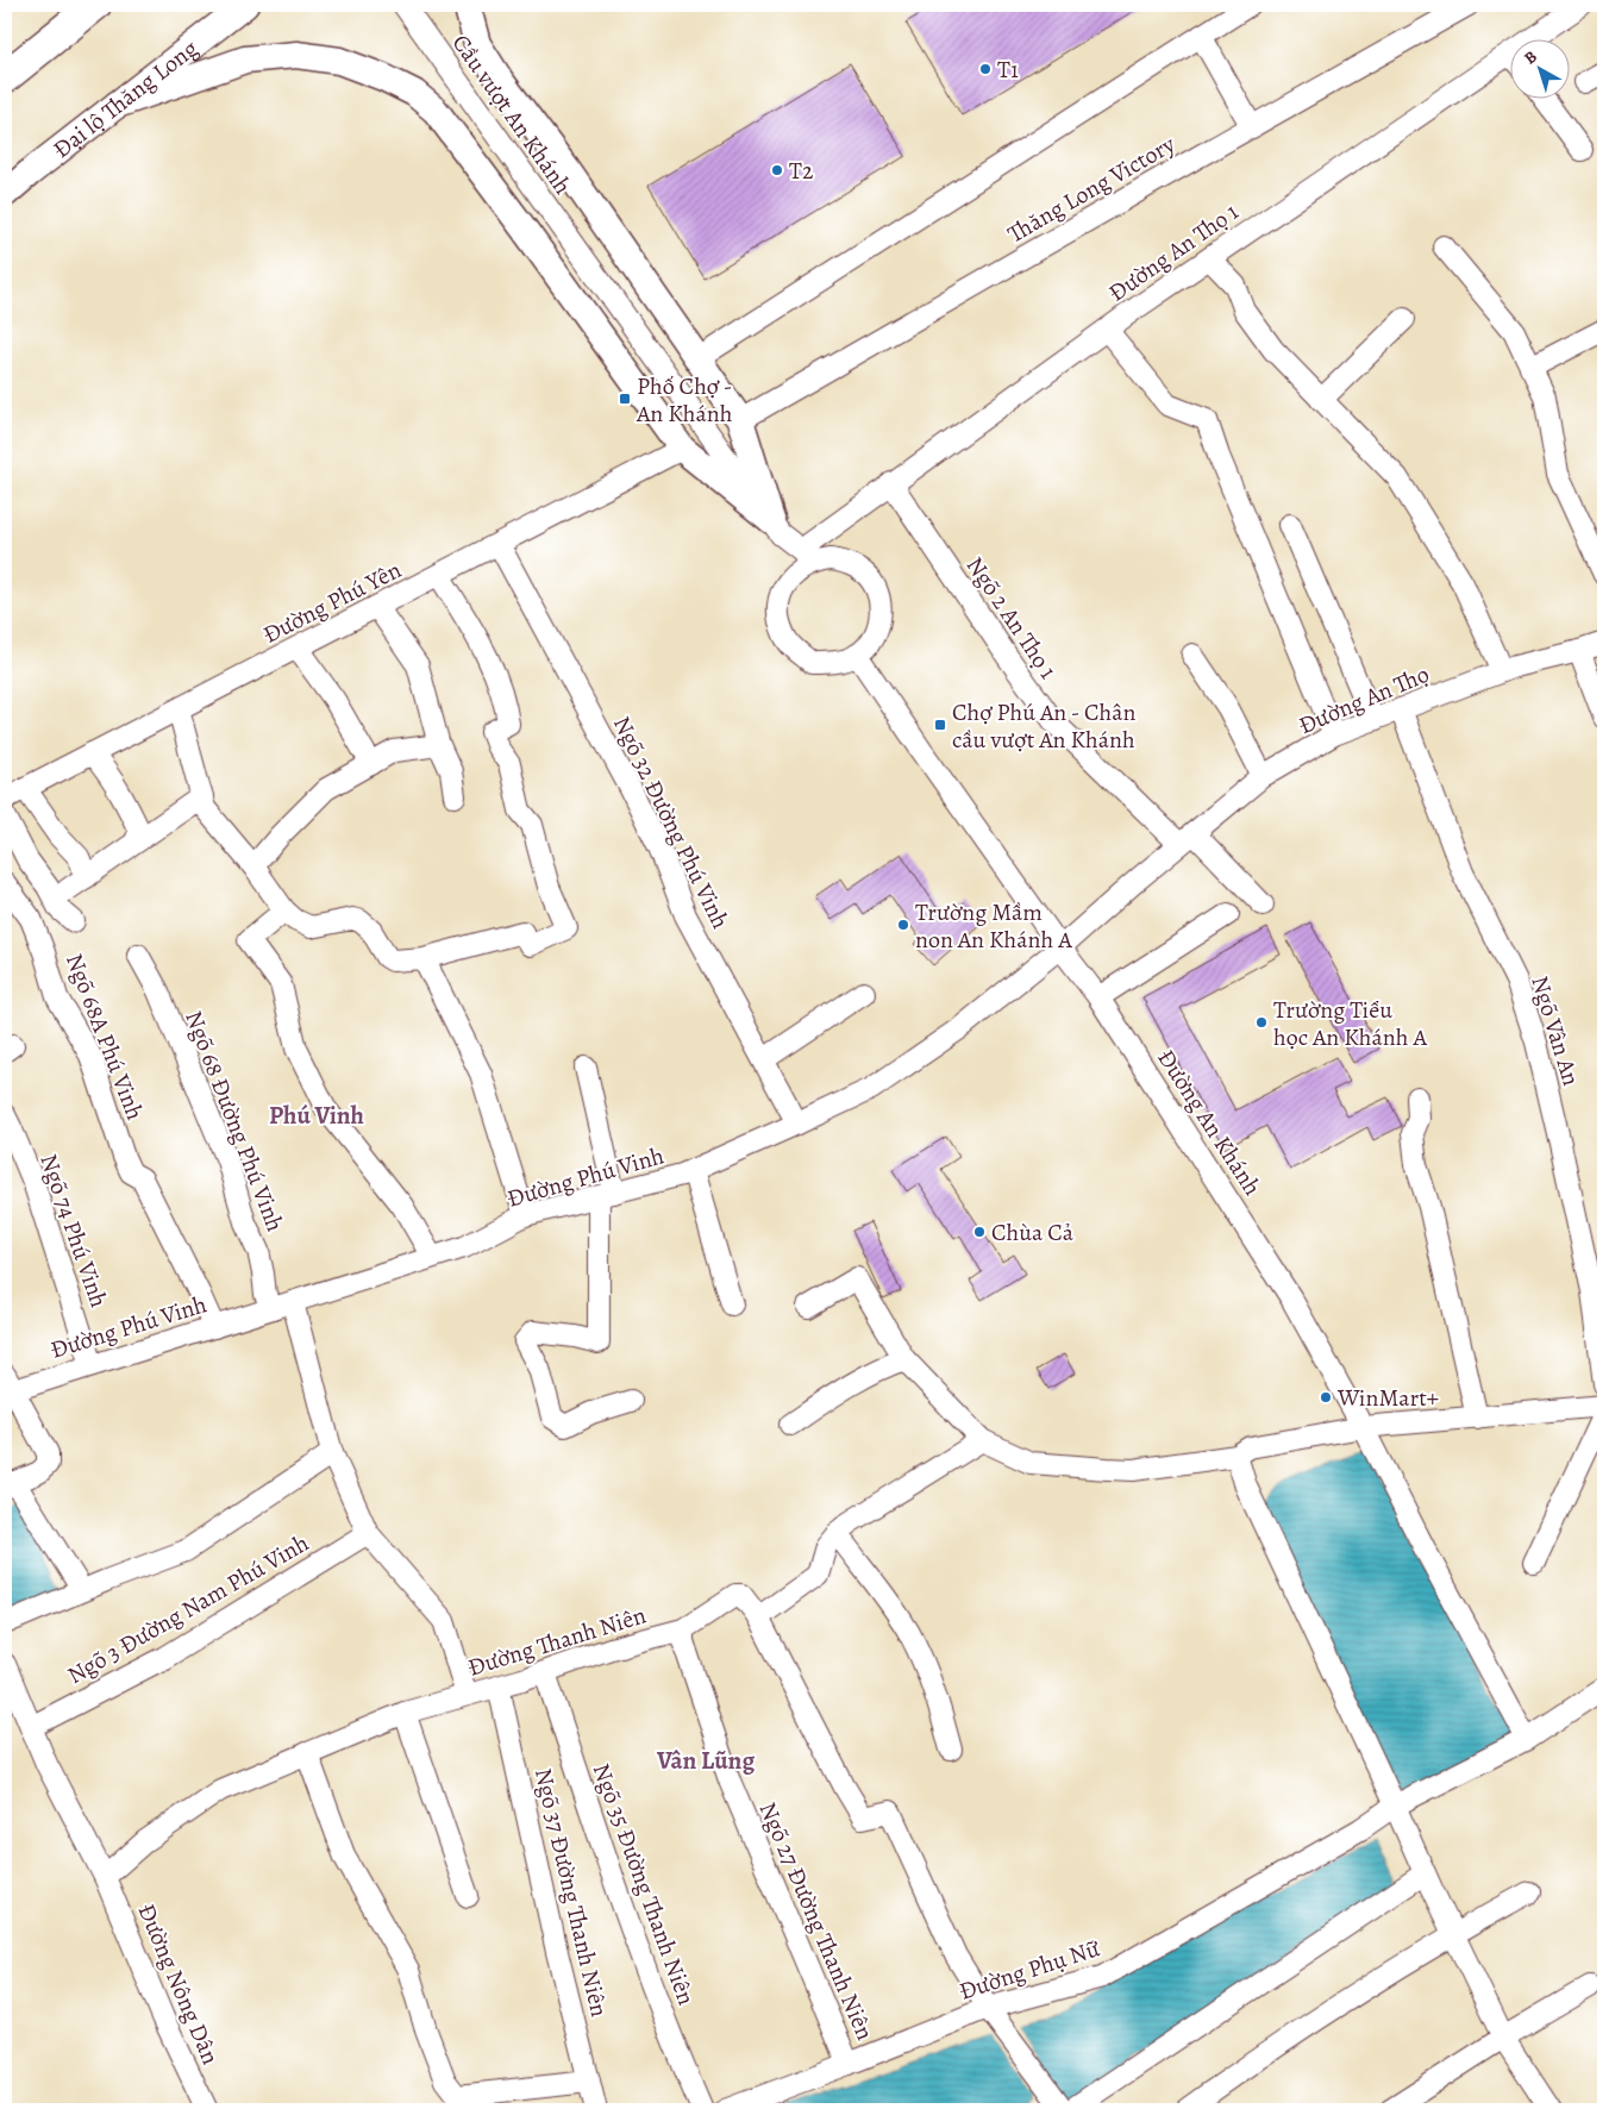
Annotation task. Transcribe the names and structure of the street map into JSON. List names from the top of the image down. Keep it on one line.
{"streets":{"main road":["Đại lộ Thăng Long"],"street":["Cầu vượt An Khánh","Thăng Long Victory","Đường An Thọ 1","Đường Phú Yên","Ngõ 2 An Thọ 1","Đường An Thọ","Ngõ 32 Đường Phú Vinh","Ngõ Vân An","Ngõ 68A Phú Vinh","Ngõ 68 Đường Phú Vinh","Đường An Khánh","Đường Phú Vinh","Ngõ 74 Phú Vinh","Ngõ 3 Đường Nam Phú Vinh","Đường Thanh Niên","Ngõ 35 Đường Thanh Niên","Ngõ 37 Đường Thanh Niên","Ngõ 27 Đường Thanh Niên","Đường Phụ Nữ","Đường Nông Dân"]},"crossings":[["Đường An Thọ 1","Ngõ 2 An Thọ 1"],["Đường An Thọ 1","Đường An Khánh"],["Đường Phú Yên","Ngõ 32 Đường Phú Vinh"],["Ngõ 2 An Thọ 1","Đường An Thọ"],["Đường An Thọ","Ngõ Vân An"],["Đường An Thọ","Đường An Khánh"],["Đường An Thọ","Đường Phú Vinh"],["Ngõ 32 Đường Phú Vinh","Đường Phú Vinh"],["Ngõ 68A Phú Vinh","Đường Phú Vinh"],["Ngõ 68 Đường Phú Vinh","Đường Phú Vinh"],["Ngõ 68 Đường Phú Vinh","Ngõ 3 Đường Nam Phú Vinh"],["Ngõ 68 Đường Phú Vinh","Đường Thanh Niên"],["Đường An Khánh","Đường Phú Vinh"],["Đường An Khánh","Đường Phụ Nữ"],["Đường Phú Vinh","Ngõ 74 Phú Vinh"],["Ngõ 3 Đường Nam Phú Vinh","Đường Nông Dân"],["Đường Thanh Niên","Ngõ 35 Đường Thanh Niên"],["Đường Thanh Niên","Ngõ 37 Đường Thanh Niên"],["Đường Thanh Niên","Ngõ 27 Đường Thanh Niên"],["Đường Thanh Niên","Đường Nông Dân"],["Ngõ 27 Đường Thanh Niên","Đường Phụ Nữ"]],"districts":["Phú Vinh","Vân Lũng"],"places":{"other":["T1","T2","Trường Mầm non An Khánh A","Trường Tiểu học An Khánh A","Chùa Cả","WinMart+"],"transit":["Phố Chợ - An Khánh","Chợ Phú An - Chân cầu vượt An Khánh"]},"north":"top left"}
